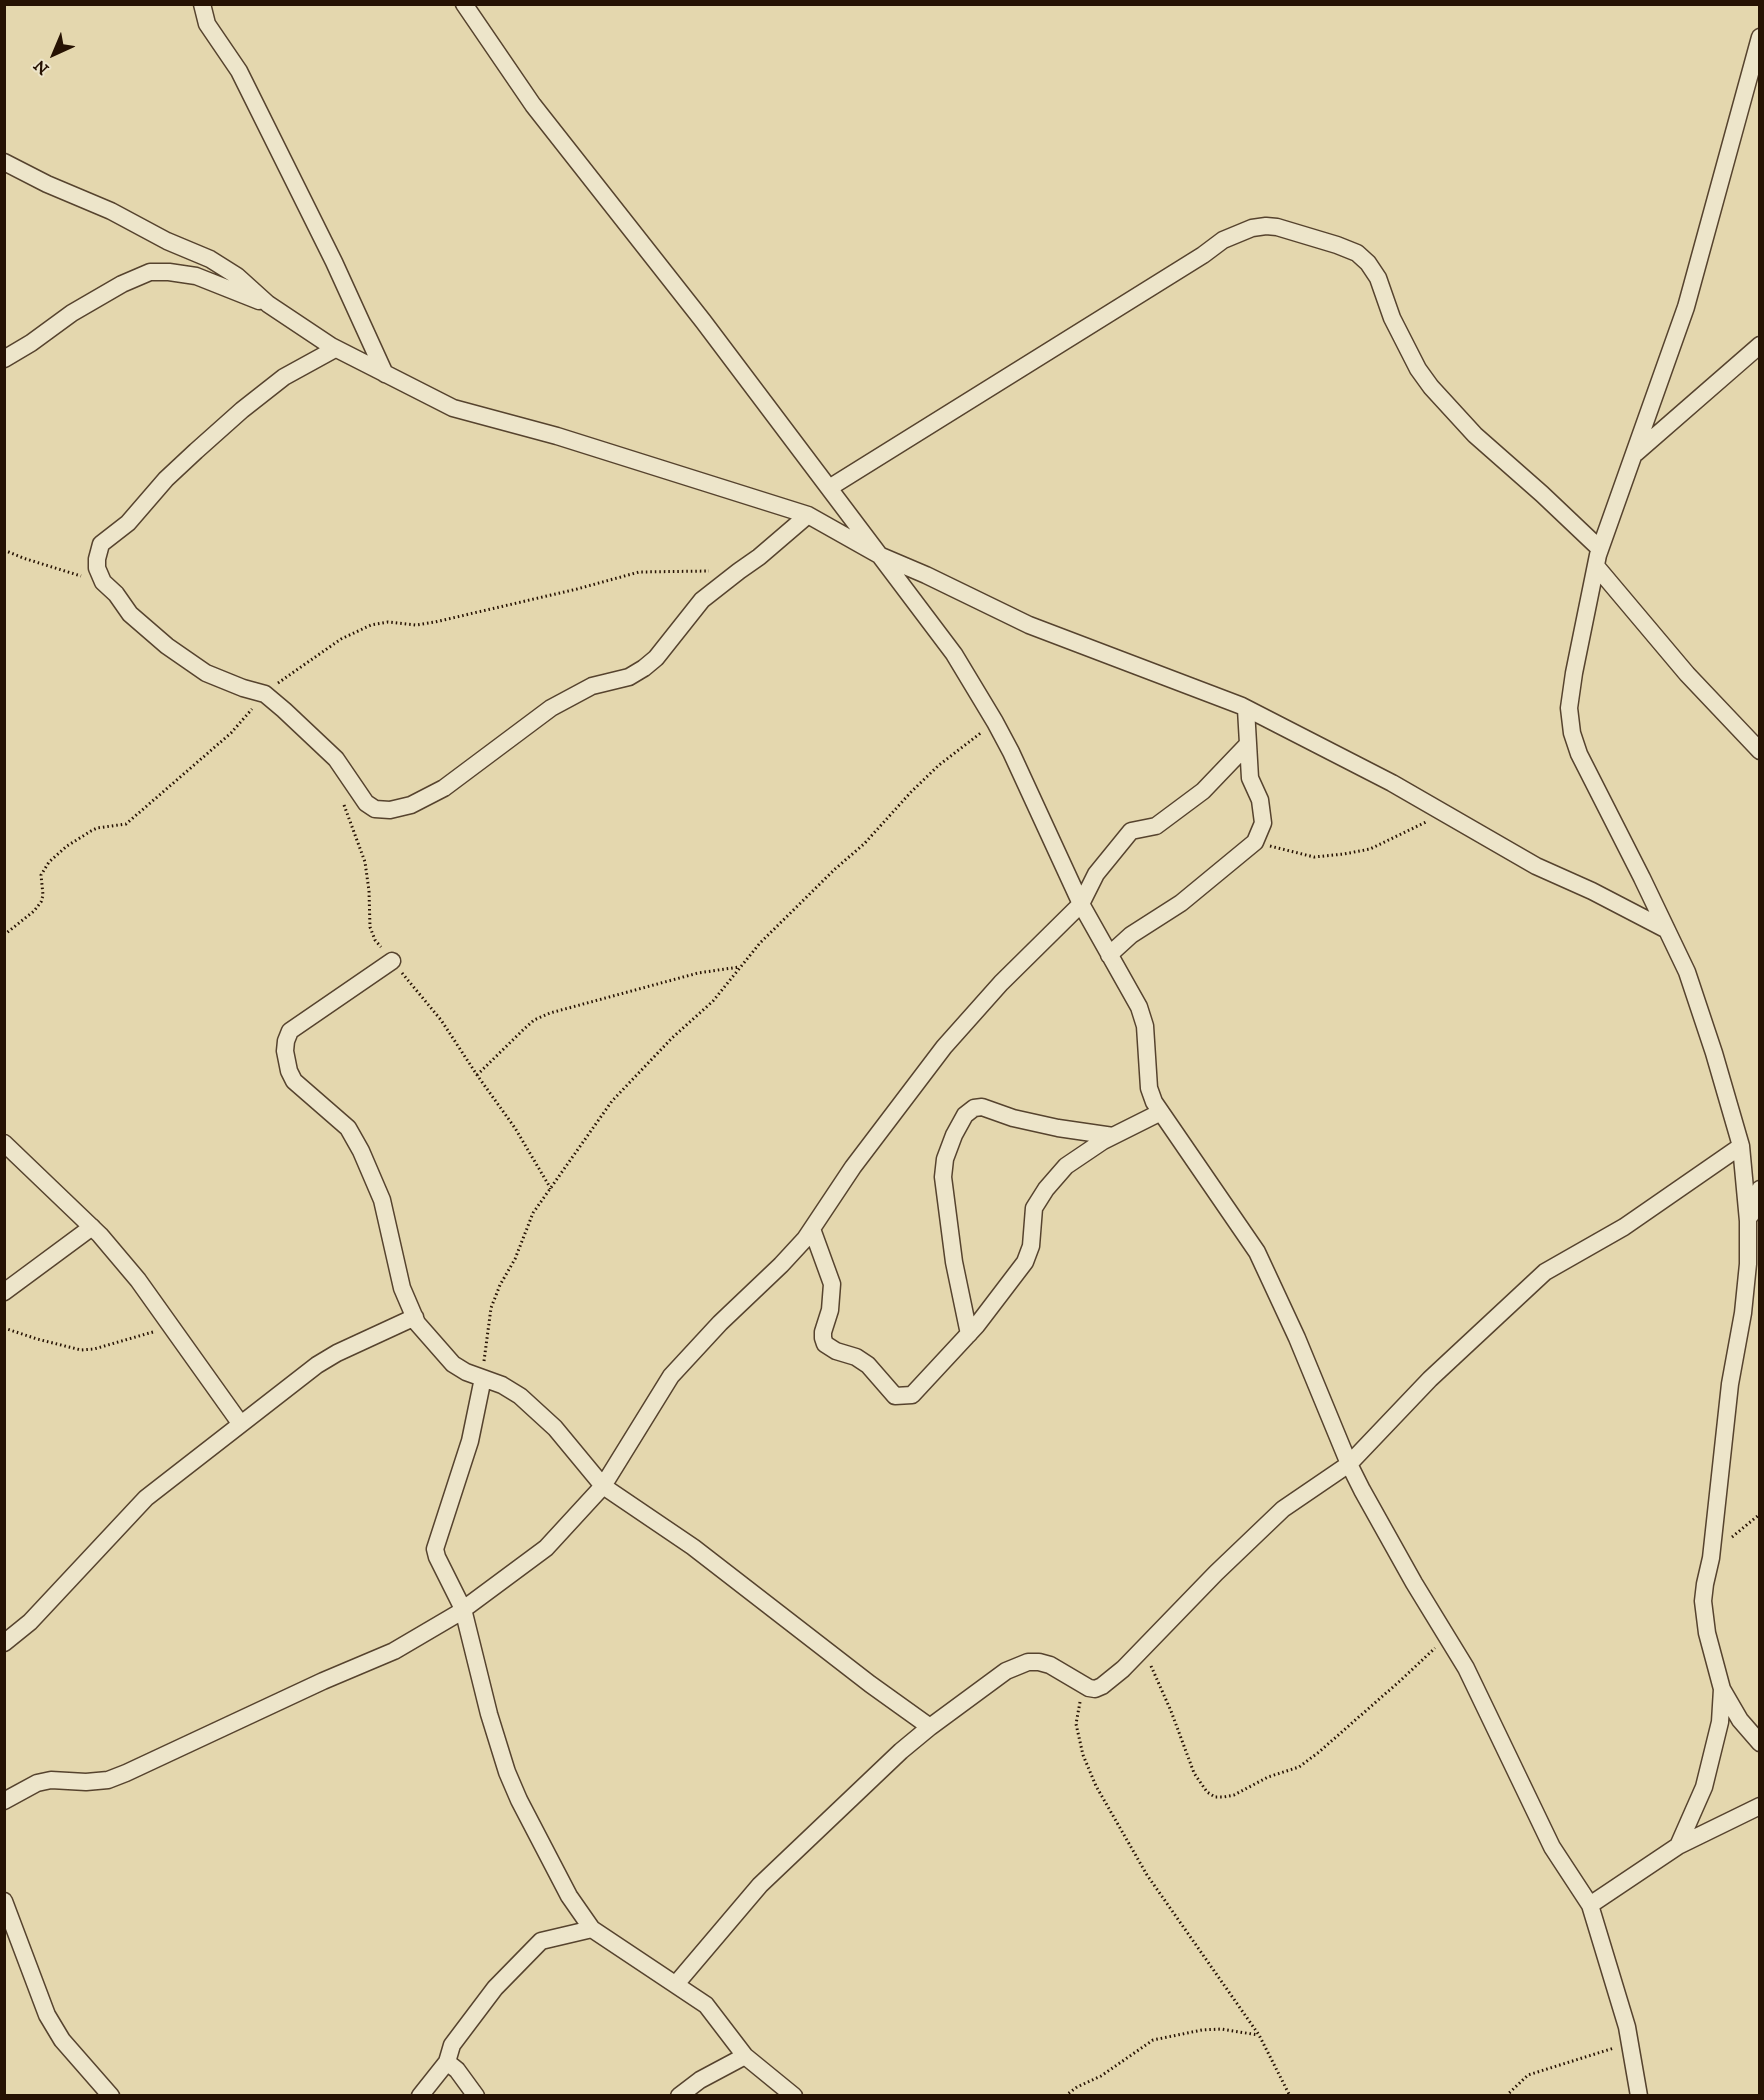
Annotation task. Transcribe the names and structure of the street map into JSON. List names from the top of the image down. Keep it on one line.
{"north":"bottom left"}
